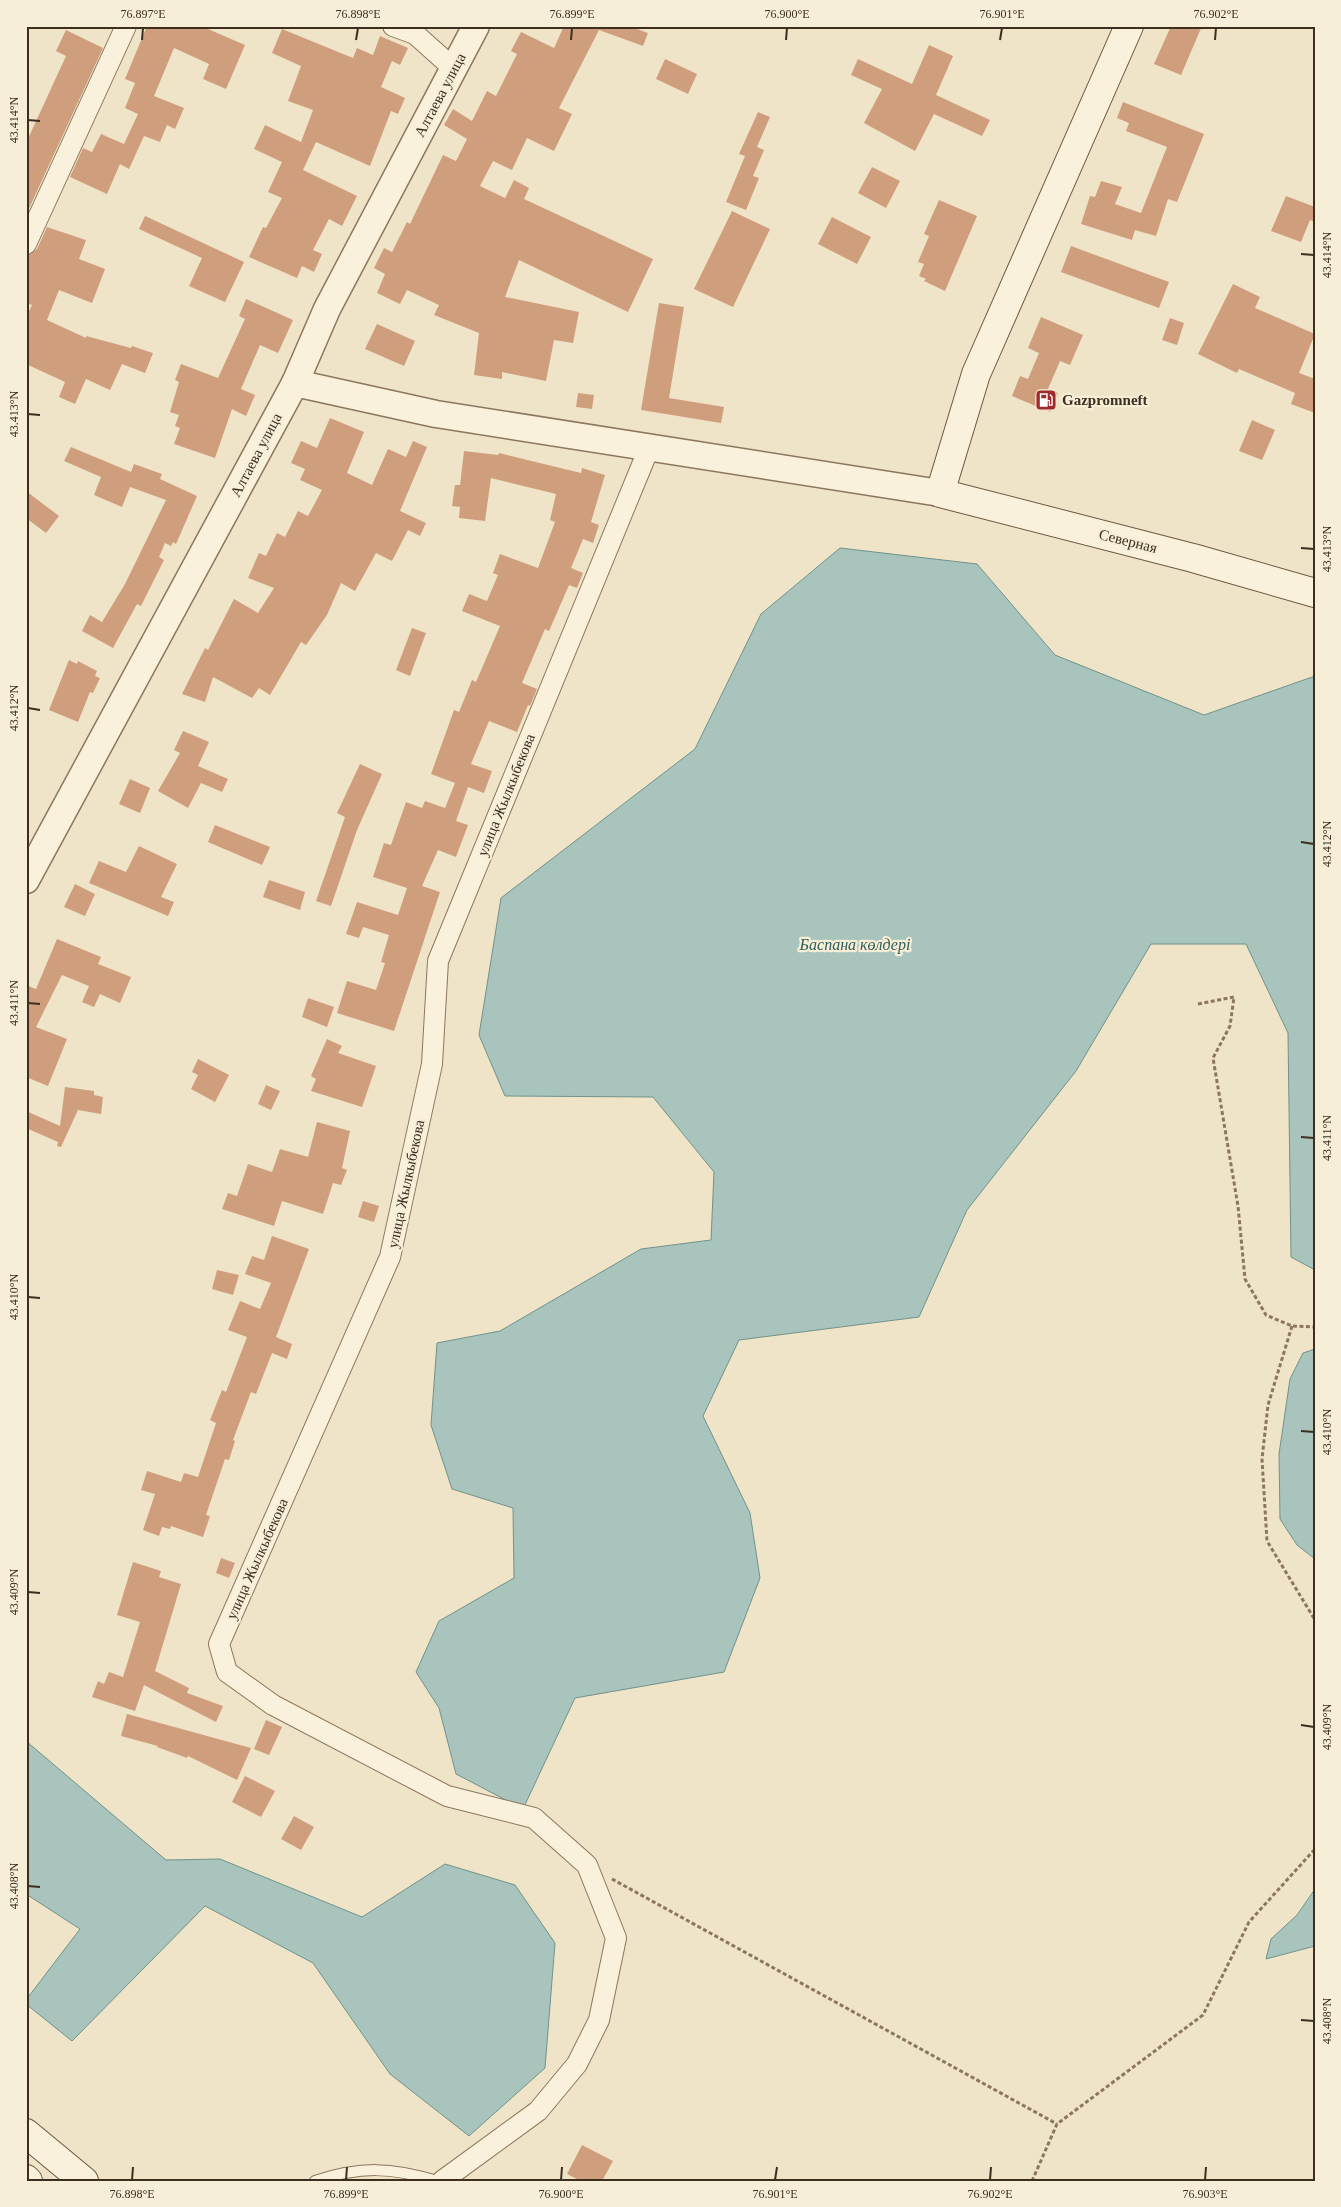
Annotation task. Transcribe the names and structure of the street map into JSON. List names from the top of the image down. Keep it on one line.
{"streets":{"main road":["Северная"],"street":["Алтаева улица","улица Жылкыбекова"]},"water":["Баспана көлдері"],"places":{"fuel station":["Gazpromneft"]},"coordinates":["76.897°E","76.898°E","76.899°E","76.900°E","76.901°E","76.902°E","43.414°N","43.413°N","43.412°N","43.411°N","43.410°N","43.409°N","43.408°N","76.903°E"]}
